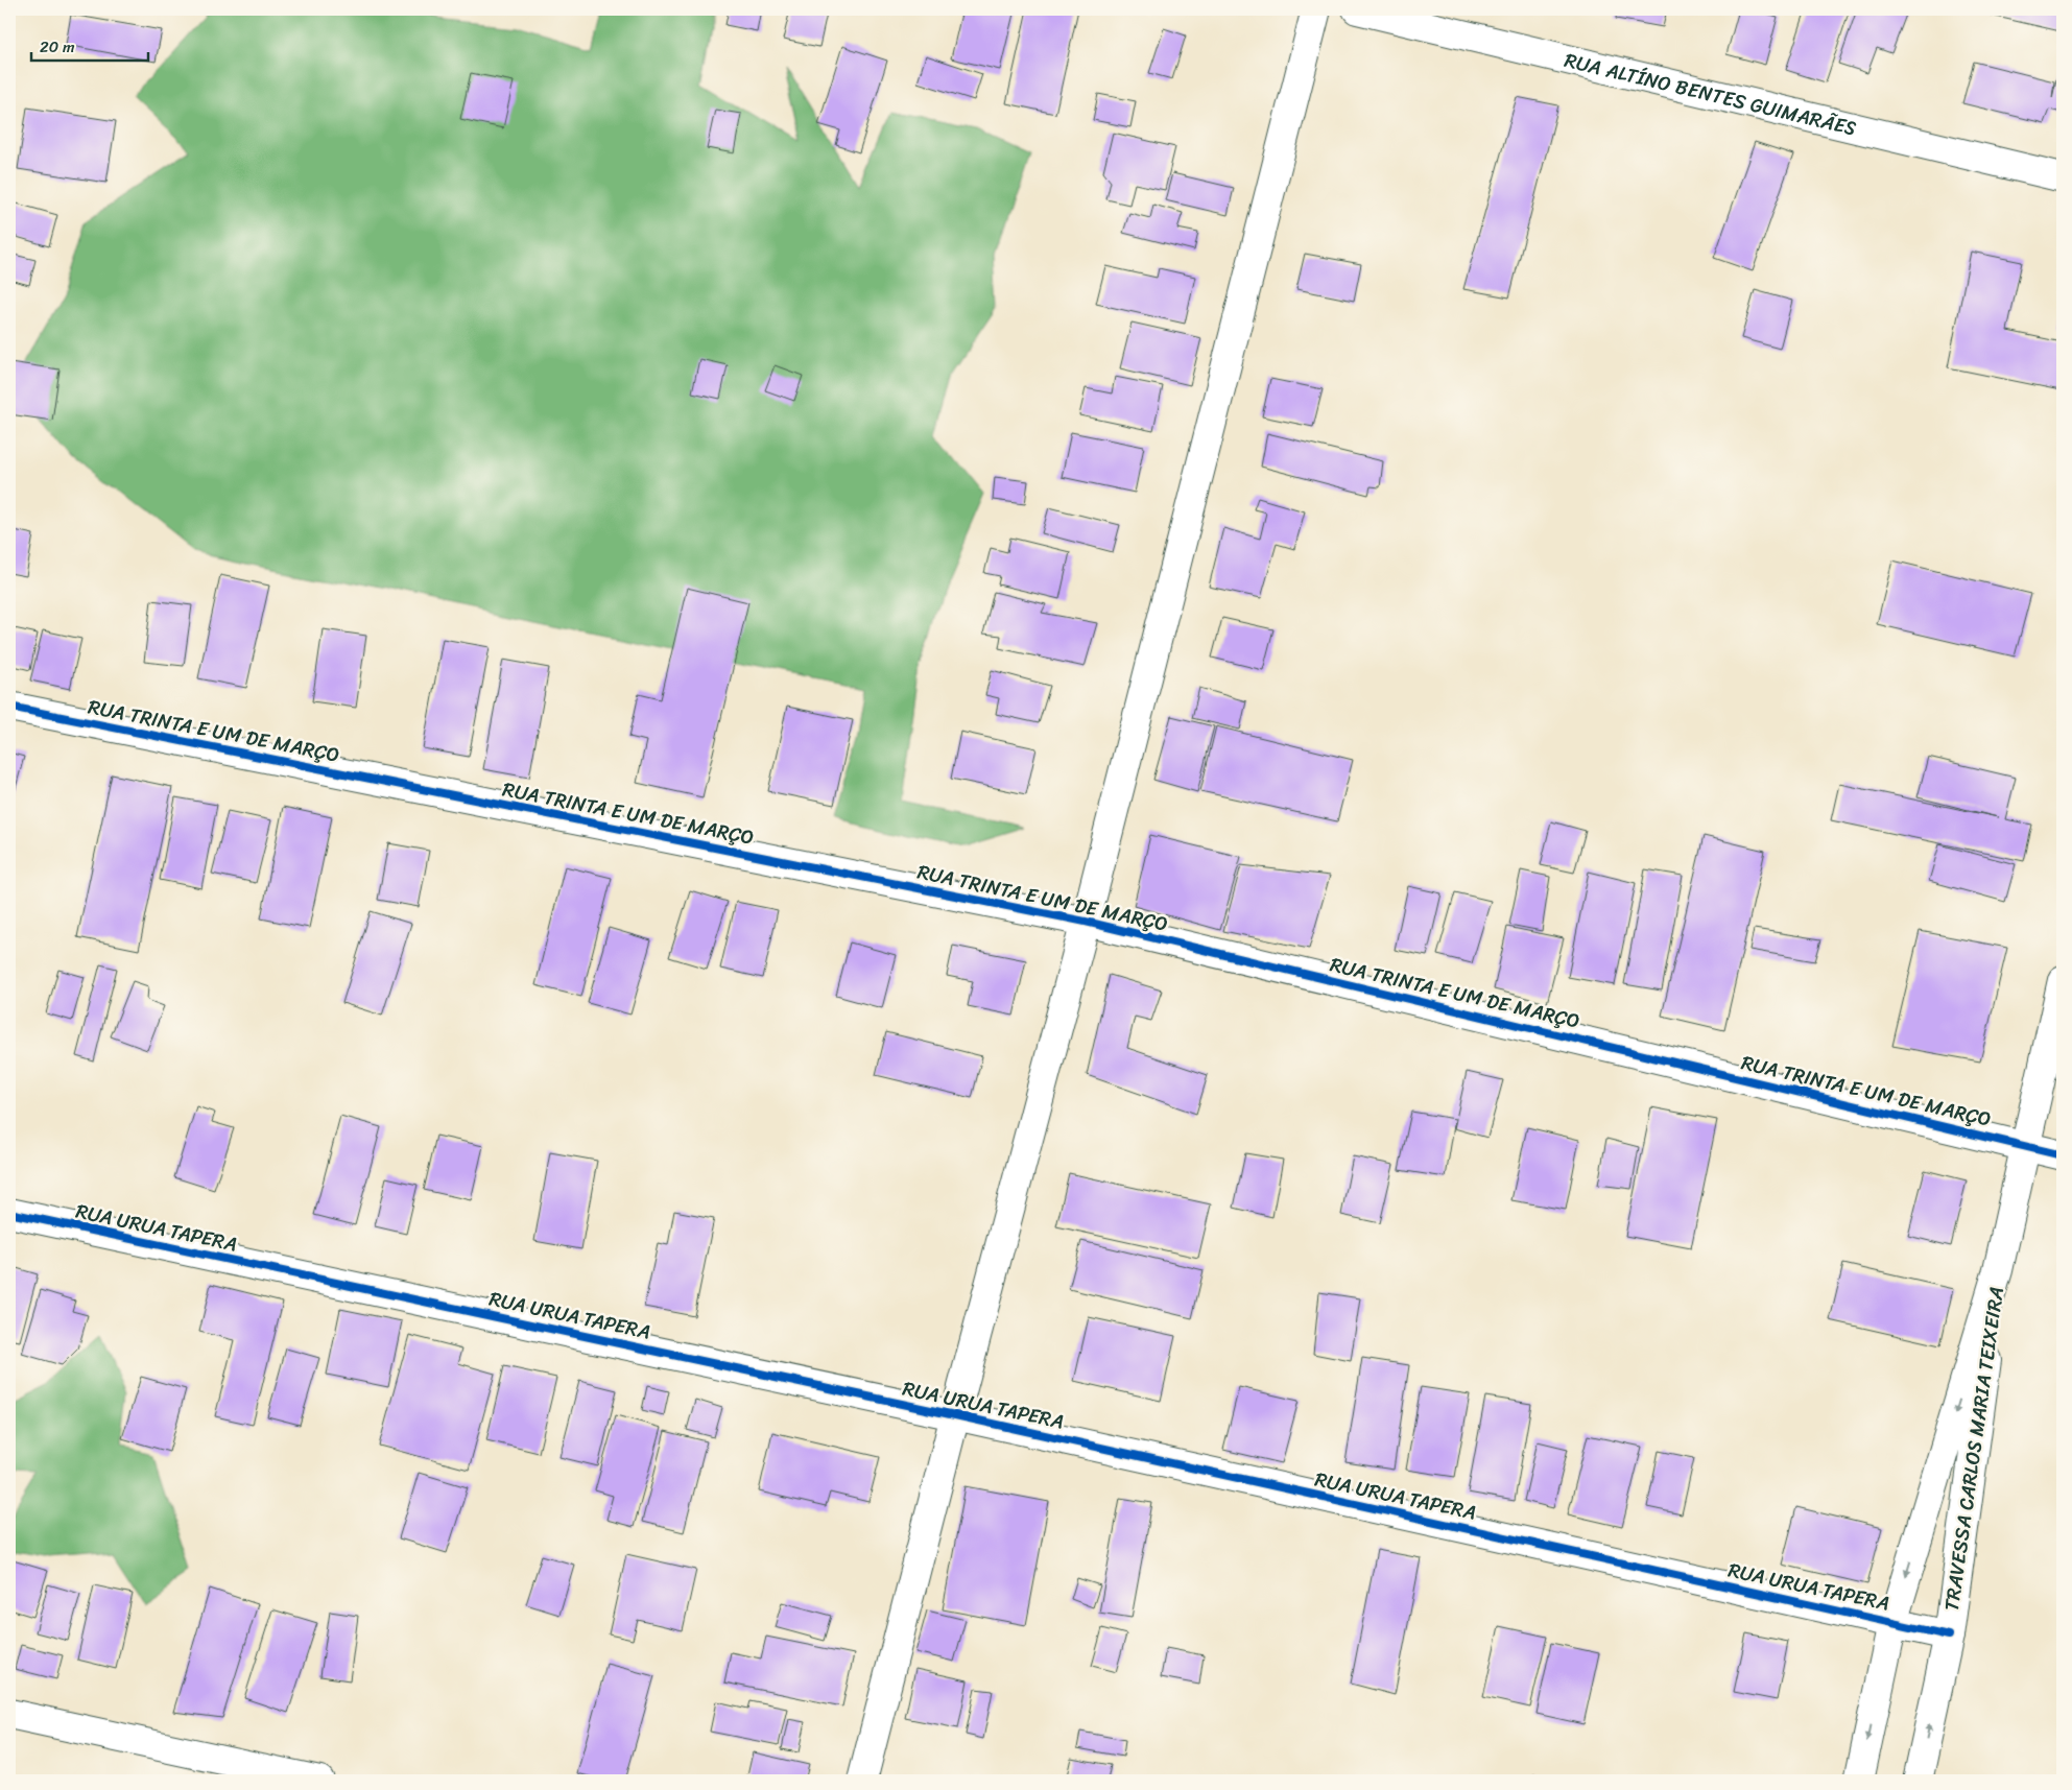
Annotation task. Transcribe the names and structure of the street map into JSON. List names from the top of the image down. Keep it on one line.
{"streets":{"street":["RUA ALTÍNO BENTES GUIMARÃES","RUA TRINTA E UM DE MARÇO","RUA URUA TAPERA","TRAVESSA CARLOS MARIA TEIXEIRA"]},"crossings":[["RUA TRINTA E UM DE MARÇO","TRAVESSA CARLOS MARIA TEIXEIRA"],["RUA URUA TAPERA","TRAVESSA CARLOS MARIA TEIXEIRA"]],"scale_bar":"20 m"}
